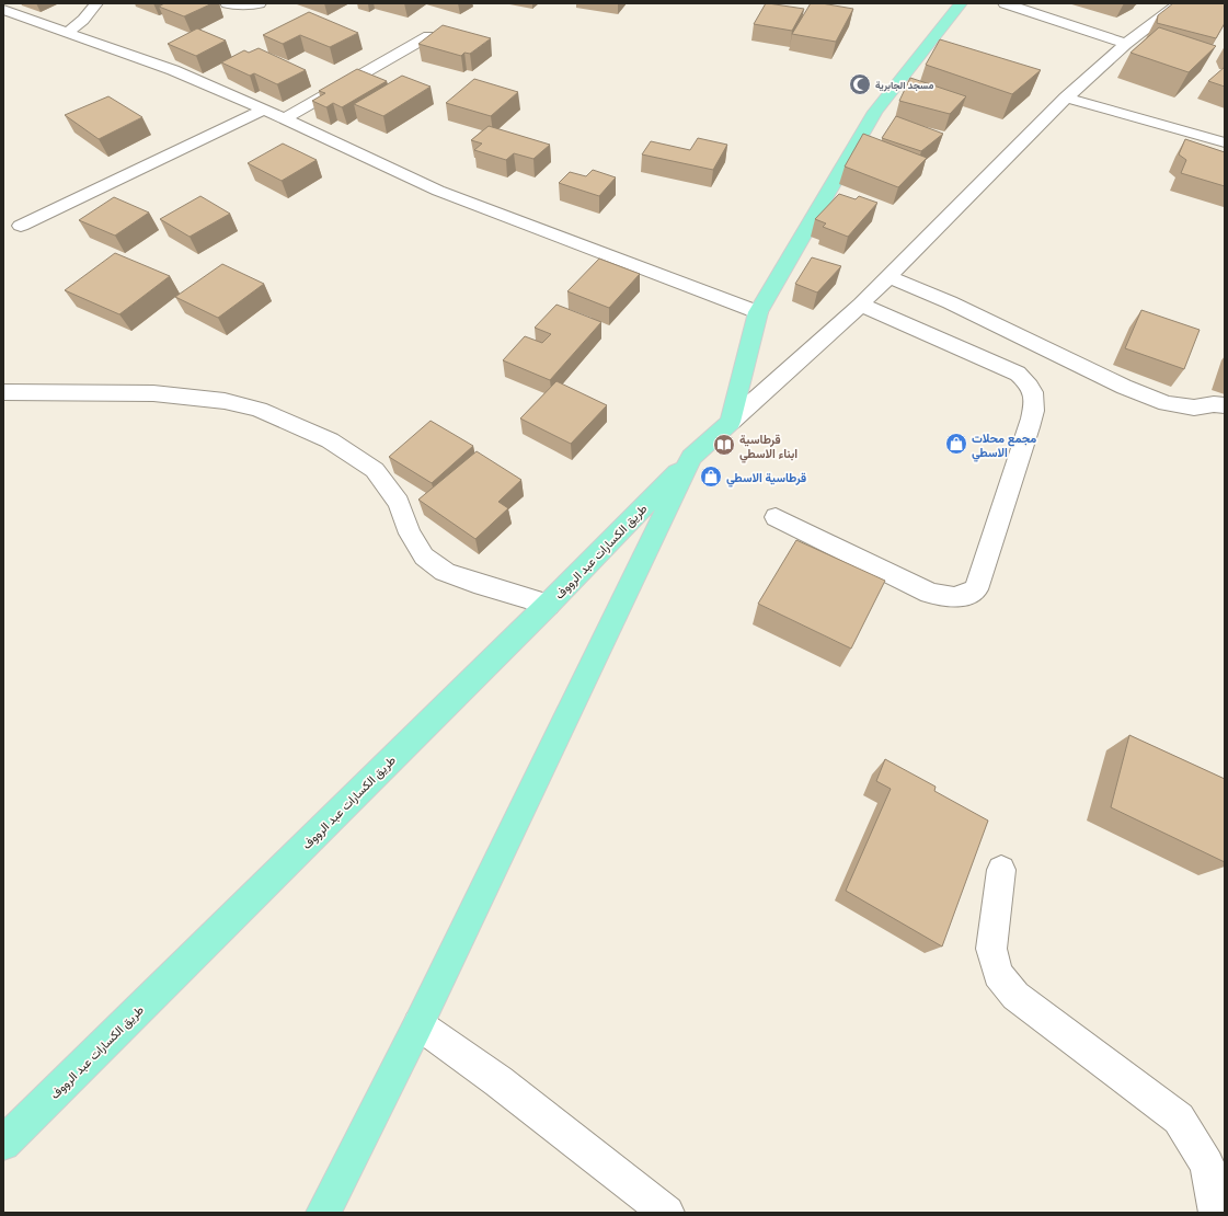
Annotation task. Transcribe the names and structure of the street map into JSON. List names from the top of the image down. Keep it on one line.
{"streets":{"main road":["طريق الكسارات عبد الرووف"]},"places":{"mosque":["مسجد الجابرية"],"shop":["مجمع محلات الاسطي","قرطاسية الاسطي"],"library":["قرطاسية ابناء الاسطي"]}}
